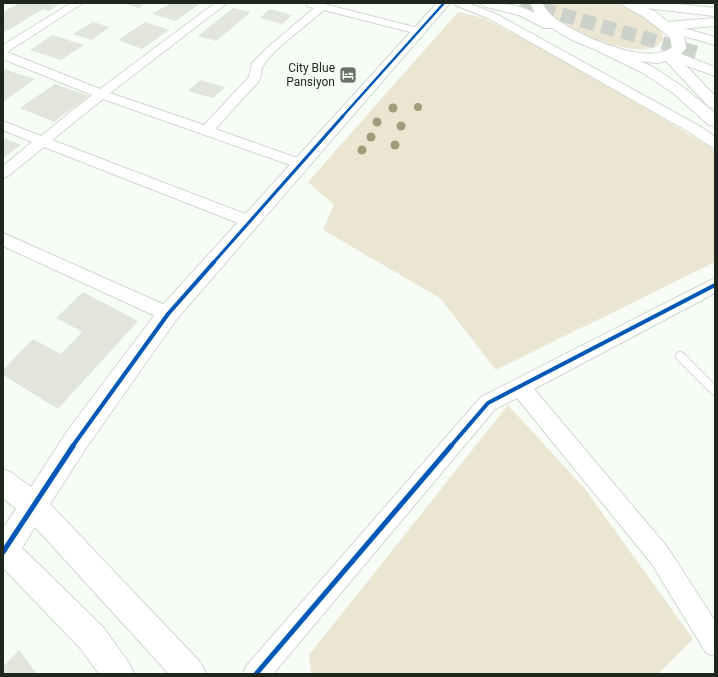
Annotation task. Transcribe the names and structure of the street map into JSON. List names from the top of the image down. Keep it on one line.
{"places":{"hotel":["City Blue Pansiyon"]}}
